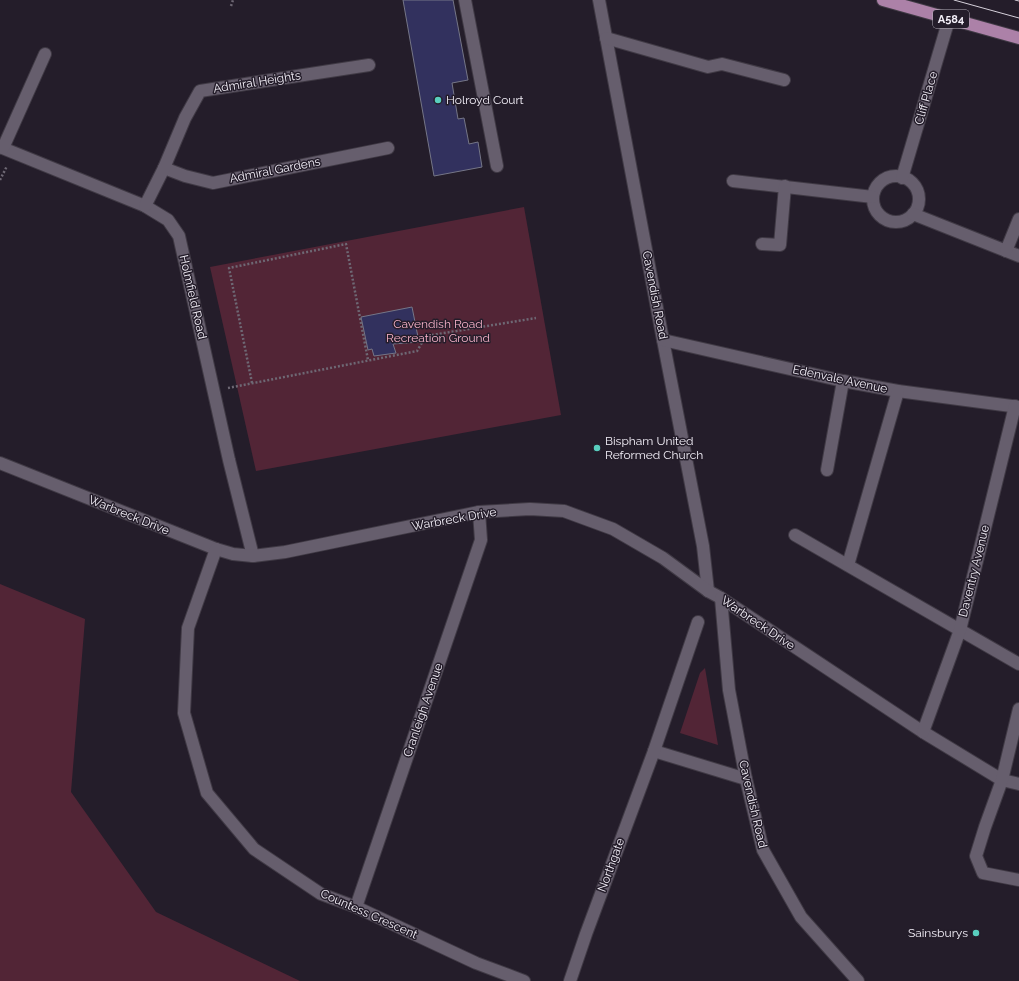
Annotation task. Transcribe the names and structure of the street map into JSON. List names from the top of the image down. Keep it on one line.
{"streets":{"main road":["A584"],"street":["Admiral Heights","Cliff Place","Admiral Gardens","Cavendish Road","Holmfield Road","Edenvale Avenue","Warbreck Drive","Daventry Avenue","Cranleigh Avenue","Northgate","Countess Crescent"]},"crossings":[["A584","Cliff Place"],["Admiral Heights","Admiral Gardens"],["Admiral Heights","Holmfield Road"],["Cavendish Road","Edenvale Avenue"],["Cavendish Road","Warbreck Drive"],["Holmfield Road","Warbreck Drive"],["Edenvale Avenue","Daventry Avenue"],["Warbreck Drive","Daventry Avenue"],["Warbreck Drive","Cranleigh Avenue"],["Warbreck Drive","Countess Crescent"],["Cranleigh Avenue","Countess Crescent"]],"parks":["Cavendish Road Recreation Ground"],"places":["Holroyd Court","Bispham United Reformed Church","Sainsburys"]}
